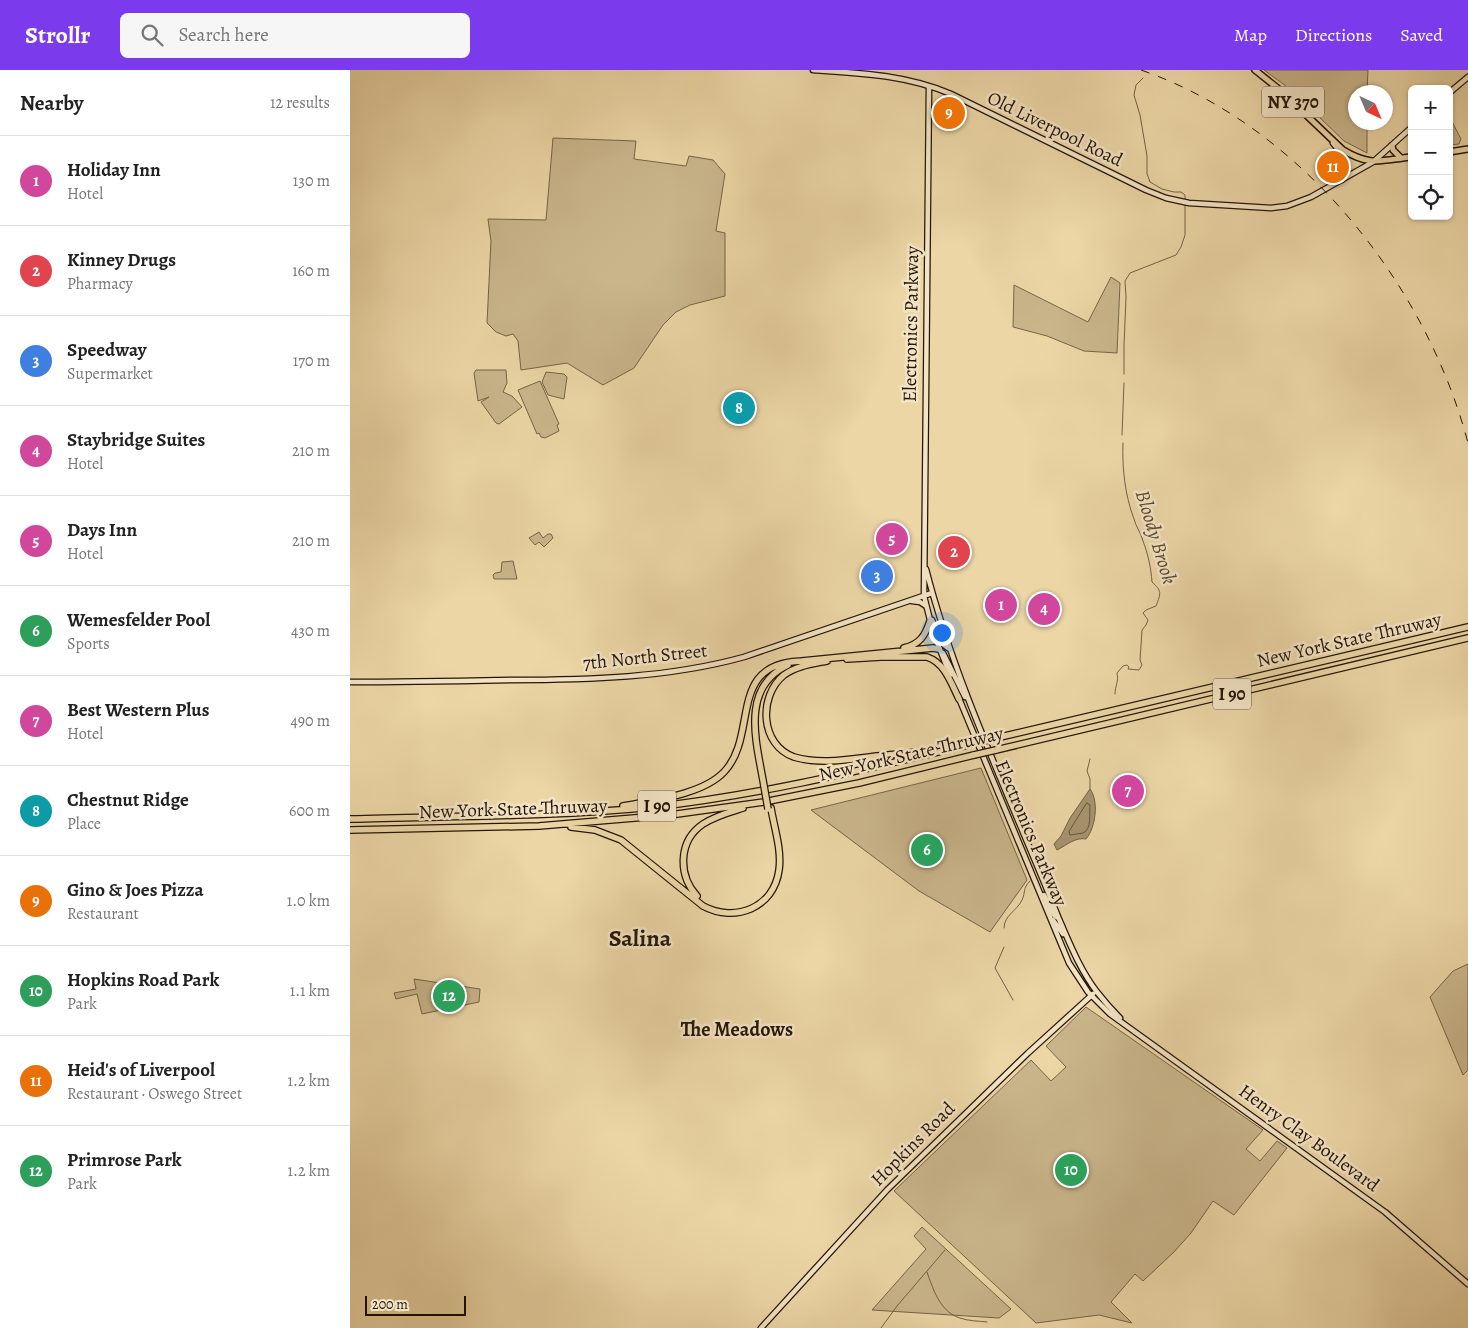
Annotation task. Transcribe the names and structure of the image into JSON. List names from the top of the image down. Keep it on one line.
{"streets":{"highway":["New York State Thruway","I 90"],"main road":["NY 370","Old Liverpool Road","Electronics Parkway","7th North Street","Henry Clay Boulevard","Hopkins Road"]},"crossings":[["NY 370","Old Liverpool Road"],["Old Liverpool Road","Electronics Parkway"],["Electronics Parkway","7th North Street"],["Electronics Parkway","Henry Clay Boulevard"],["Electronics Parkway","Hopkins Road"],["Henry Clay Boulevard","Hopkins Road"]],"districts":["Salina","The Meadows"],"water":["Bloody Brook"],"scale_bar":"200 m","north":"bottom right","page":{"header":"Strollr","search":"Search here","nav":["Map","Directions","Saved"],"heading":["Nearby","12 results"],"map_buttons":["+","−"],"pins":["9","11","8","5","2","3","1","4","7","6","12","10"],"list":[{"mark":"1","name":"Holiday Inn","note":"Hotel","value":"130 m"},{"mark":"2","name":"Kinney Drugs","note":"Pharmacy","value":"160 m"},{"mark":"3","name":"Speedway","note":"Supermarket","value":"170 m"},{"mark":"4","name":"Staybridge Suites","note":"Hotel","value":"210 m"},{"mark":"5","name":"Days Inn","note":"Hotel","value":"210 m"},{"mark":"6","name":"Wemesfelder Pool","note":"Sports","value":"430 m"},{"mark":"7","name":"Best Western Plus","note":"Hotel","value":"490 m"},{"mark":"8","name":"Chestnut Ridge","note":"Place","value":"600 m"},{"mark":"9","name":"Gino & Joes Pizza","note":"Restaurant","value":"1.0 km"},{"mark":"10","name":"Hopkins Road Park","note":"Park","value":"1.1 km"},{"mark":"11","name":"Heid's of Liverpool","note":"Restaurant · Oswego Street","value":"1.2 km"},{"mark":"12","name":"Primrose Park","note":"Park","value":"1.2 km"}],"scale":"200 m"}}
